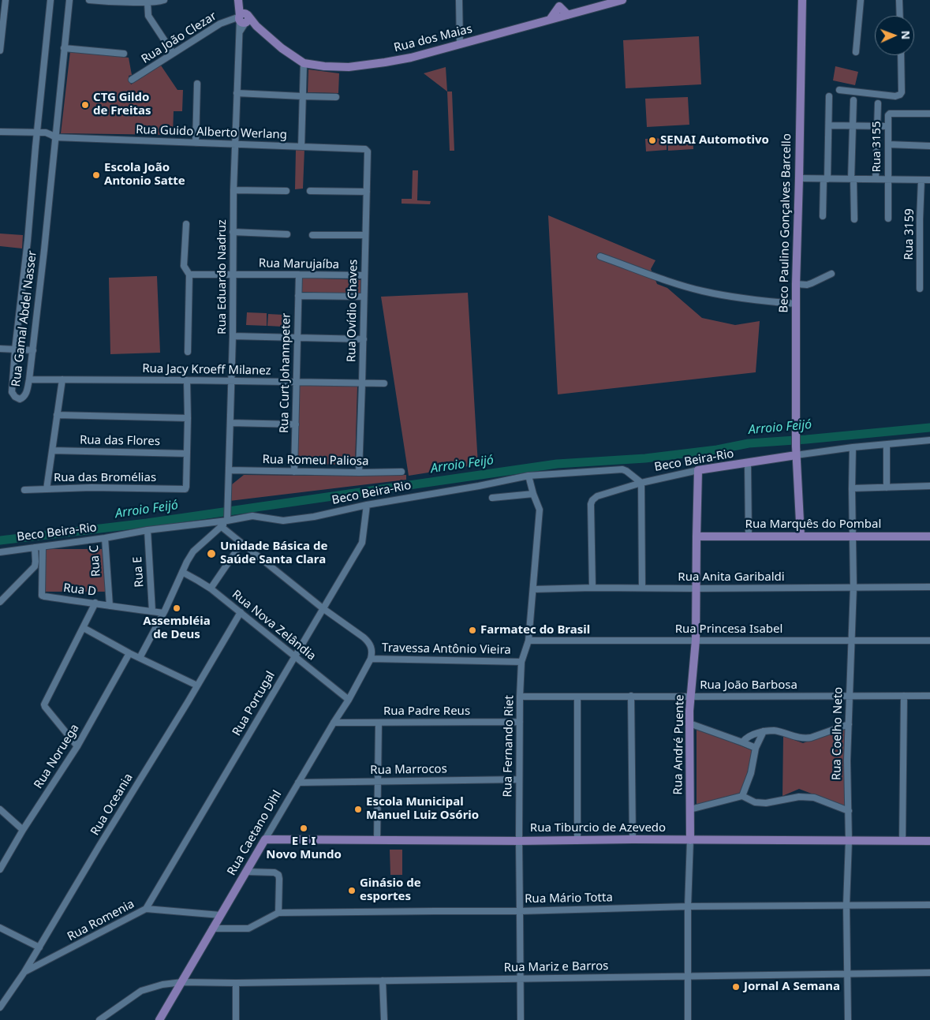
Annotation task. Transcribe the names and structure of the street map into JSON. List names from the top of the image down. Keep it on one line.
{"streets":{"main road":["Rua dos Maias","Beco Paulino Gonçalves Barcello","Beco Beira-Rio","Rua Marquês do Pombal","Rua André Puente","Rua Tiburcio de Azevedo","Rua Caetano Dihl"],"street":["Rua João Clezar","Rua Guido Alberto Werlang","Rua 3155","Rua 3159","Rua Marujaíba","Rua Eduardo Nadruz","Rua Ovídio Chaves","Rua Gamal Abdel Nasser","Rua Jacy Kroeff Milanez","Rua Curt Johannpeter","Rua das Flores","Rua Romeu Paliosa","Rua das Bromélias","Rua C","Rua E","Rua Anita Garibaldi","Rua D","Rua Nova Zelândia","Rua Princesa Isabel","Travessa Antônio Vieira","Rua João Barbosa","Rua Portugal","Rua Padre Reus","Rua Coelho Neto","Rua Fernando Riet","Rua Noruega","Rua Marrocos","Rua Oceania","Rua Mário Totta","Rua Romenia","Rua Mariz e Barros"]},"crossings":[["Rua João Clezar","Rua dos Maias"],["Rua João Clezar","Rua Eduardo Nadruz"],["Rua dos Maias","Rua Eduardo Nadruz"],["Rua Guido Alberto Werlang","Rua Eduardo Nadruz"],["Rua Guido Alberto Werlang","Rua Ovídio Chaves"],["Rua Guido Alberto Werlang","Rua Gamal Abdel Nasser"],["Beco Paulino Gonçalves Barcello","Beco Beira-Rio"],["Beco Paulino Gonçalves Barcello","Rua Marquês do Pombal"],["Rua Marujaíba","Rua Eduardo Nadruz"],["Rua Marujaíba","Rua Ovídio Chaves"],["Rua Marujaíba","Rua Curt Johannpeter"],["Rua Eduardo Nadruz","Rua Jacy Kroeff Milanez"],["Rua Eduardo Nadruz","Rua Romeu Paliosa"],["Rua Eduardo Nadruz","Beco Beira-Rio"],["Rua Ovídio Chaves","Rua Jacy Kroeff Milanez"],["Rua Ovídio Chaves","Rua Romeu Paliosa"],["Rua Gamal Abdel Nasser","Rua Jacy Kroeff Milanez"],["Rua Jacy Kroeff Milanez","Rua Curt Johannpeter"],["Rua Curt Johannpeter","Rua Romeu Paliosa"],["Rua das Flores","Rua das Bromélias"],["Beco Beira-Rio","Rua C"],["Beco Beira-Rio","Rua E"],["Beco Beira-Rio","Rua D"],["Beco Beira-Rio","Rua Portugal"],["Beco Beira-Rio","Rua Coelho Neto"],["Beco Beira-Rio","Rua André Puente"],["Beco Beira-Rio","Rua Fernando Riet"],["Rua Marquês do Pombal","Rua Coelho Neto"],["Rua Marquês do Pombal","Rua André Puente"],["Rua C","Rua D"],["Rua E","Rua D"],["Rua Anita Garibaldi","Rua Coelho Neto"],["Rua Anita Garibaldi","Rua André Puente"],["Rua Anita Garibaldi","Rua Fernando Riet"],["Rua Nova Zelândia","Rua Portugal"],["Rua Nova Zelândia","Rua Oceania"],["Rua Nova Zelândia","Rua Caetano Dihl"],["Rua Princesa Isabel","Rua Coelho Neto"],["Rua Princesa Isabel","Rua André Puente"],["Rua Princesa Isabel","Rua Fernando Riet"],["Travessa Antônio Vieira","Rua Fernando Riet"],["Travessa Antônio Vieira","Rua Caetano Dihl"],["Rua João Barbosa","Rua Coelho Neto"],["Rua João Barbosa","Rua André Puente"],["Rua João Barbosa","Rua Fernando Riet"],["Rua Portugal","Rua Romenia"],["Rua Padre Reus","Rua Fernando Riet"],["Rua Padre Reus","Rua Caetano Dihl"],["Rua Coelho Neto","Rua Tiburcio de Azevedo"],["Rua Coelho Neto","Rua Mário Totta"],["Rua Coelho Neto","Rua Mariz e Barros"],["Rua André Puente","Rua Tiburcio de Azevedo"],["Rua André Puente","Rua Mário Totta"],["Rua André Puente","Rua Mariz e Barros"],["Rua Fernando Riet","Rua Marrocos"],["Rua Fernando Riet","Rua Tiburcio de Azevedo"],["Rua Fernando Riet","Rua Mário Totta"],["Rua Fernando Riet","Rua Mariz e Barros"],["Rua Marrocos","Rua Caetano Dihl"],["Rua Oceania","Rua Romenia"],["Rua Tiburcio de Azevedo","Rua Caetano Dihl"],["Rua Caetano Dihl","Rua Mário Totta"],["Rua Caetano Dihl","Rua Romenia"],["Rua Caetano Dihl","Rua Mariz e Barros"]],"water":["Arroio Feijó"],"places":["CTG Gildo de Freitas","SENAI Automotivo","Escola João Antonio Satte","Unidade Básica de Saúde Santa Clara","Assembléia de Deus","Farmatec do Brasil","Escola Municipal Manuel Luiz Osório","E E I Novo Mundo","Ginásio de esportes","Jornal A Semana"],"north":"right"}
